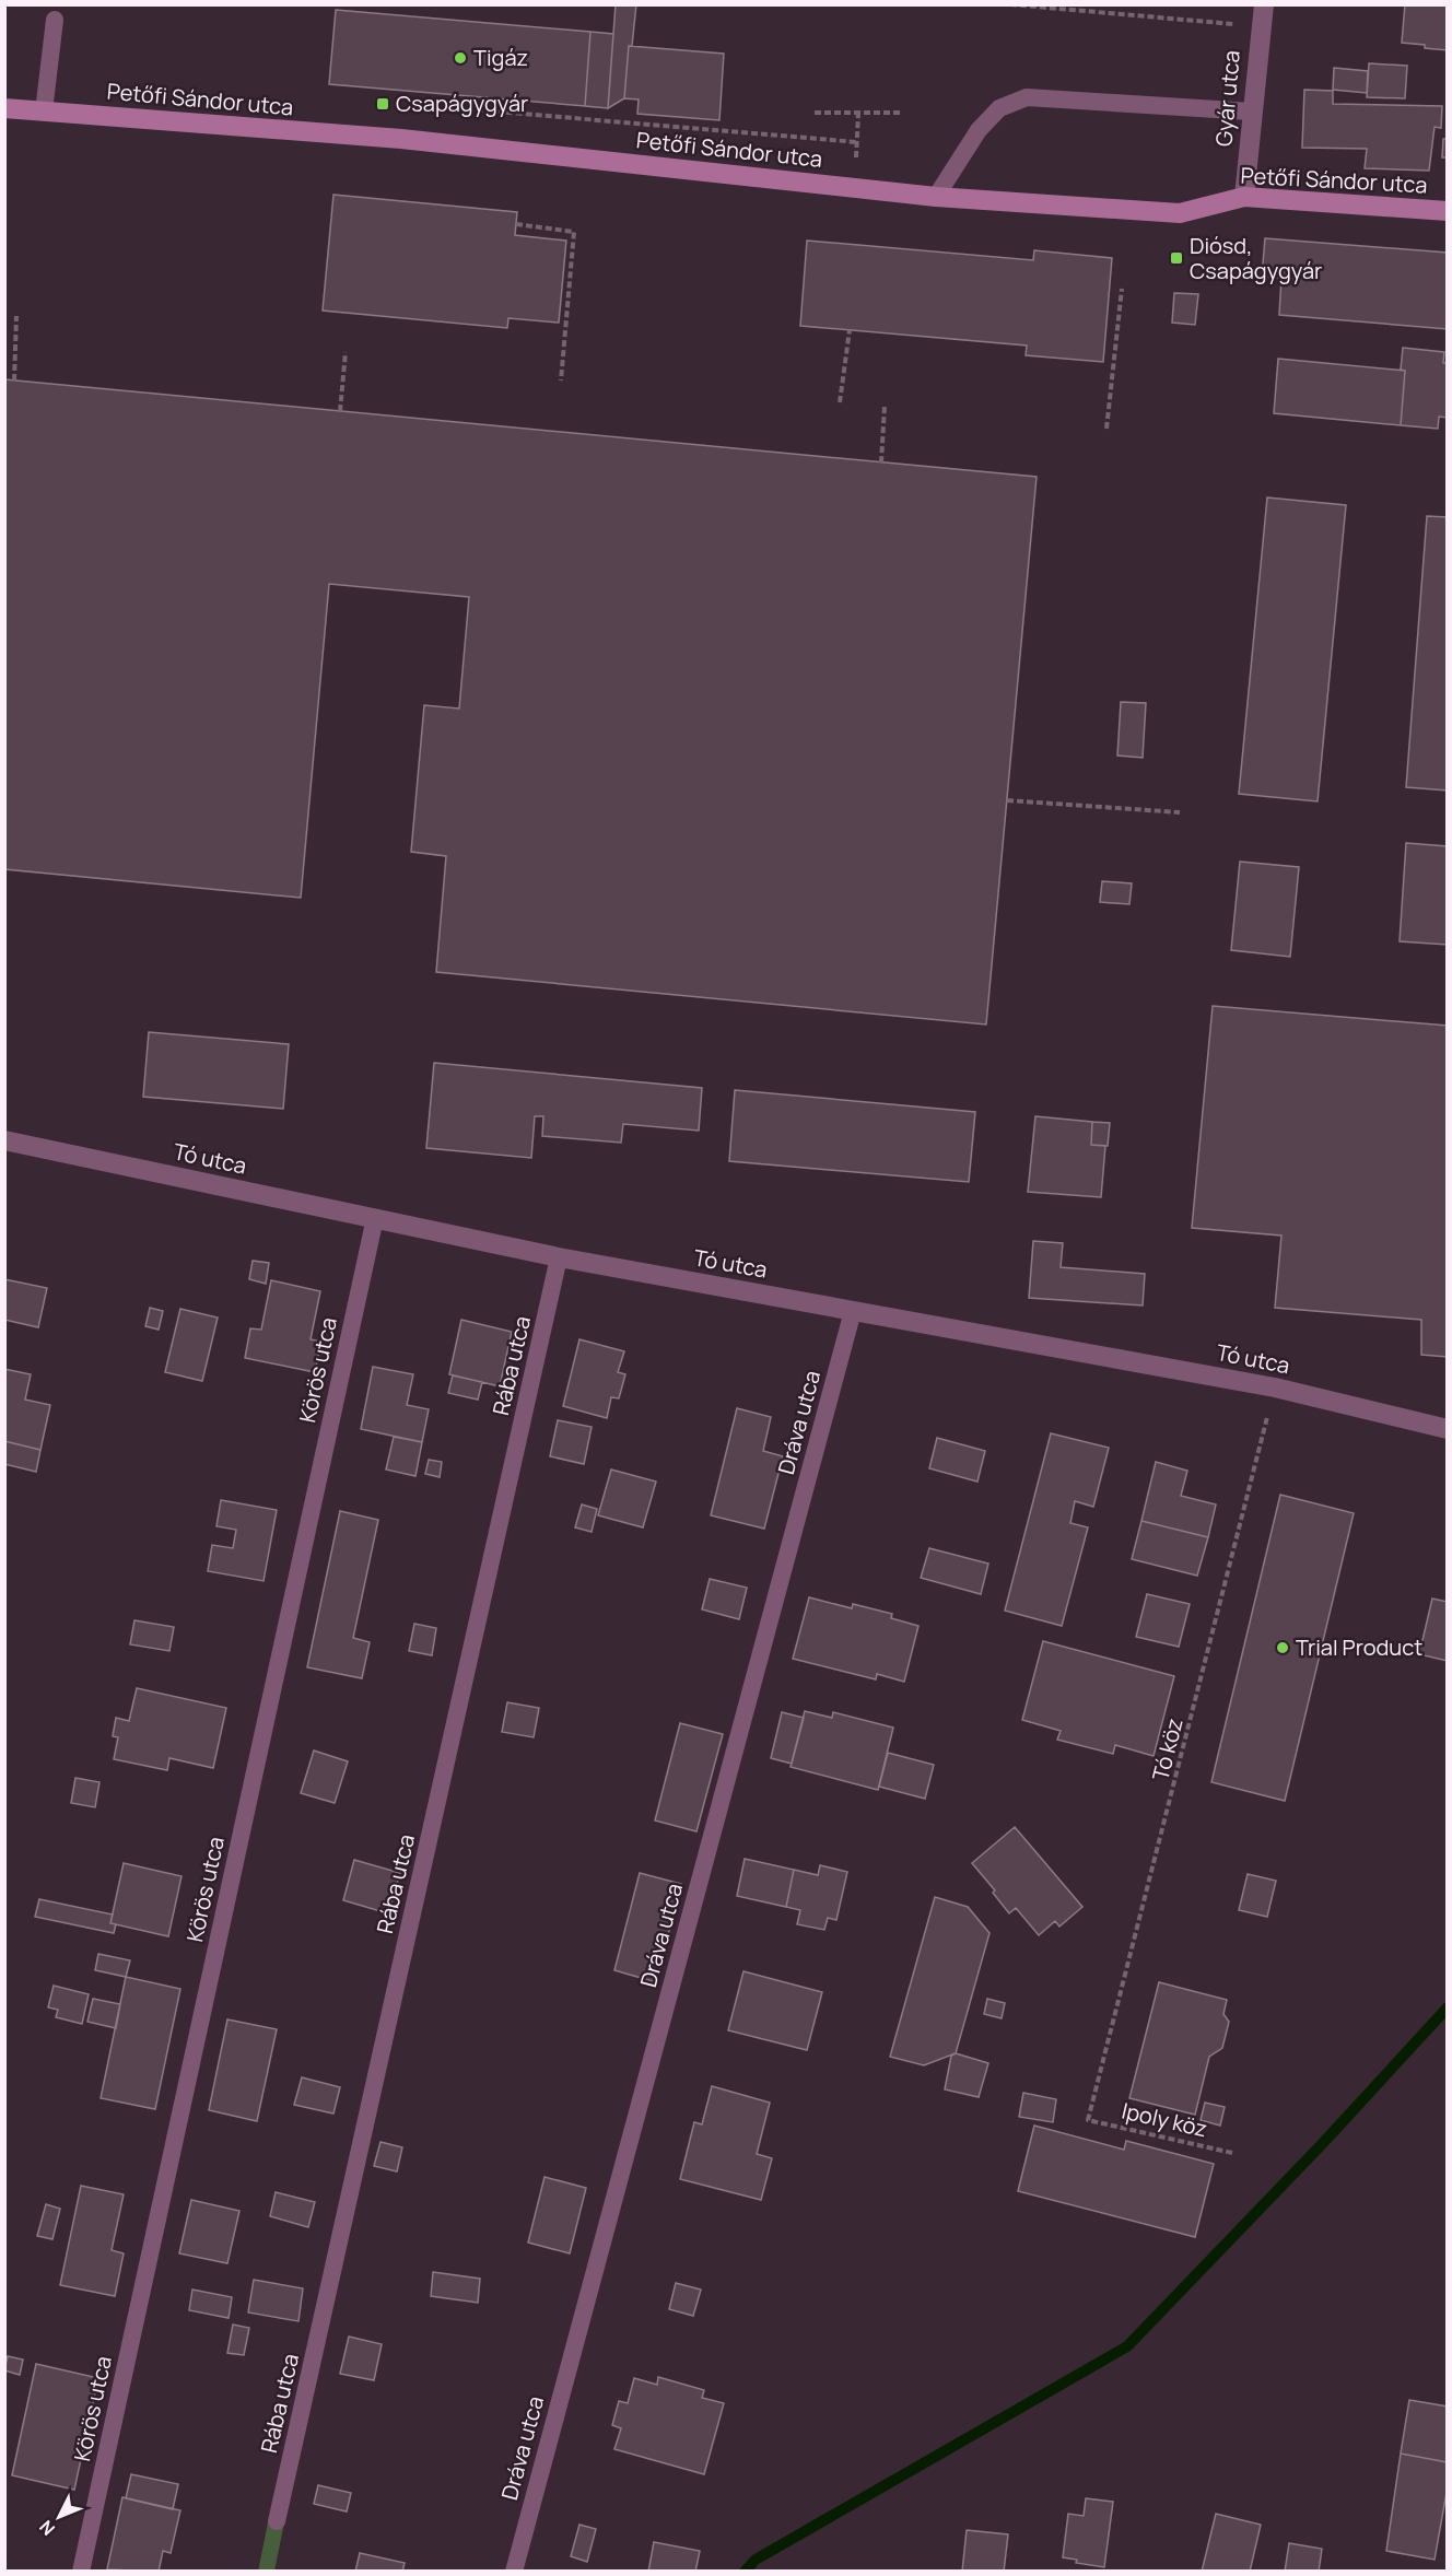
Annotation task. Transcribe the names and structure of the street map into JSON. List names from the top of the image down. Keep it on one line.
{"streets":{"street":["Gyár utca","Petőfi Sándor utca","Tó utca"],"lane":["Rába utca","Körös utca","Dráva utca"],"path":["Tó köz","Ipoly köz"]},"crossings":[["Gyár utca","Petőfi Sándor utca"],["Tó utca","Rába utca"],["Tó utca","Körös utca"],["Tó utca","Dráva utca"],["Tó utca","Tó köz"],["Tó köz","Ipoly köz"]],"places":{"other":["Tigáz","Trial Product"],"transit":["Csapágygyár","Diósd, Csapágygyár"]},"north":"bottom left"}
